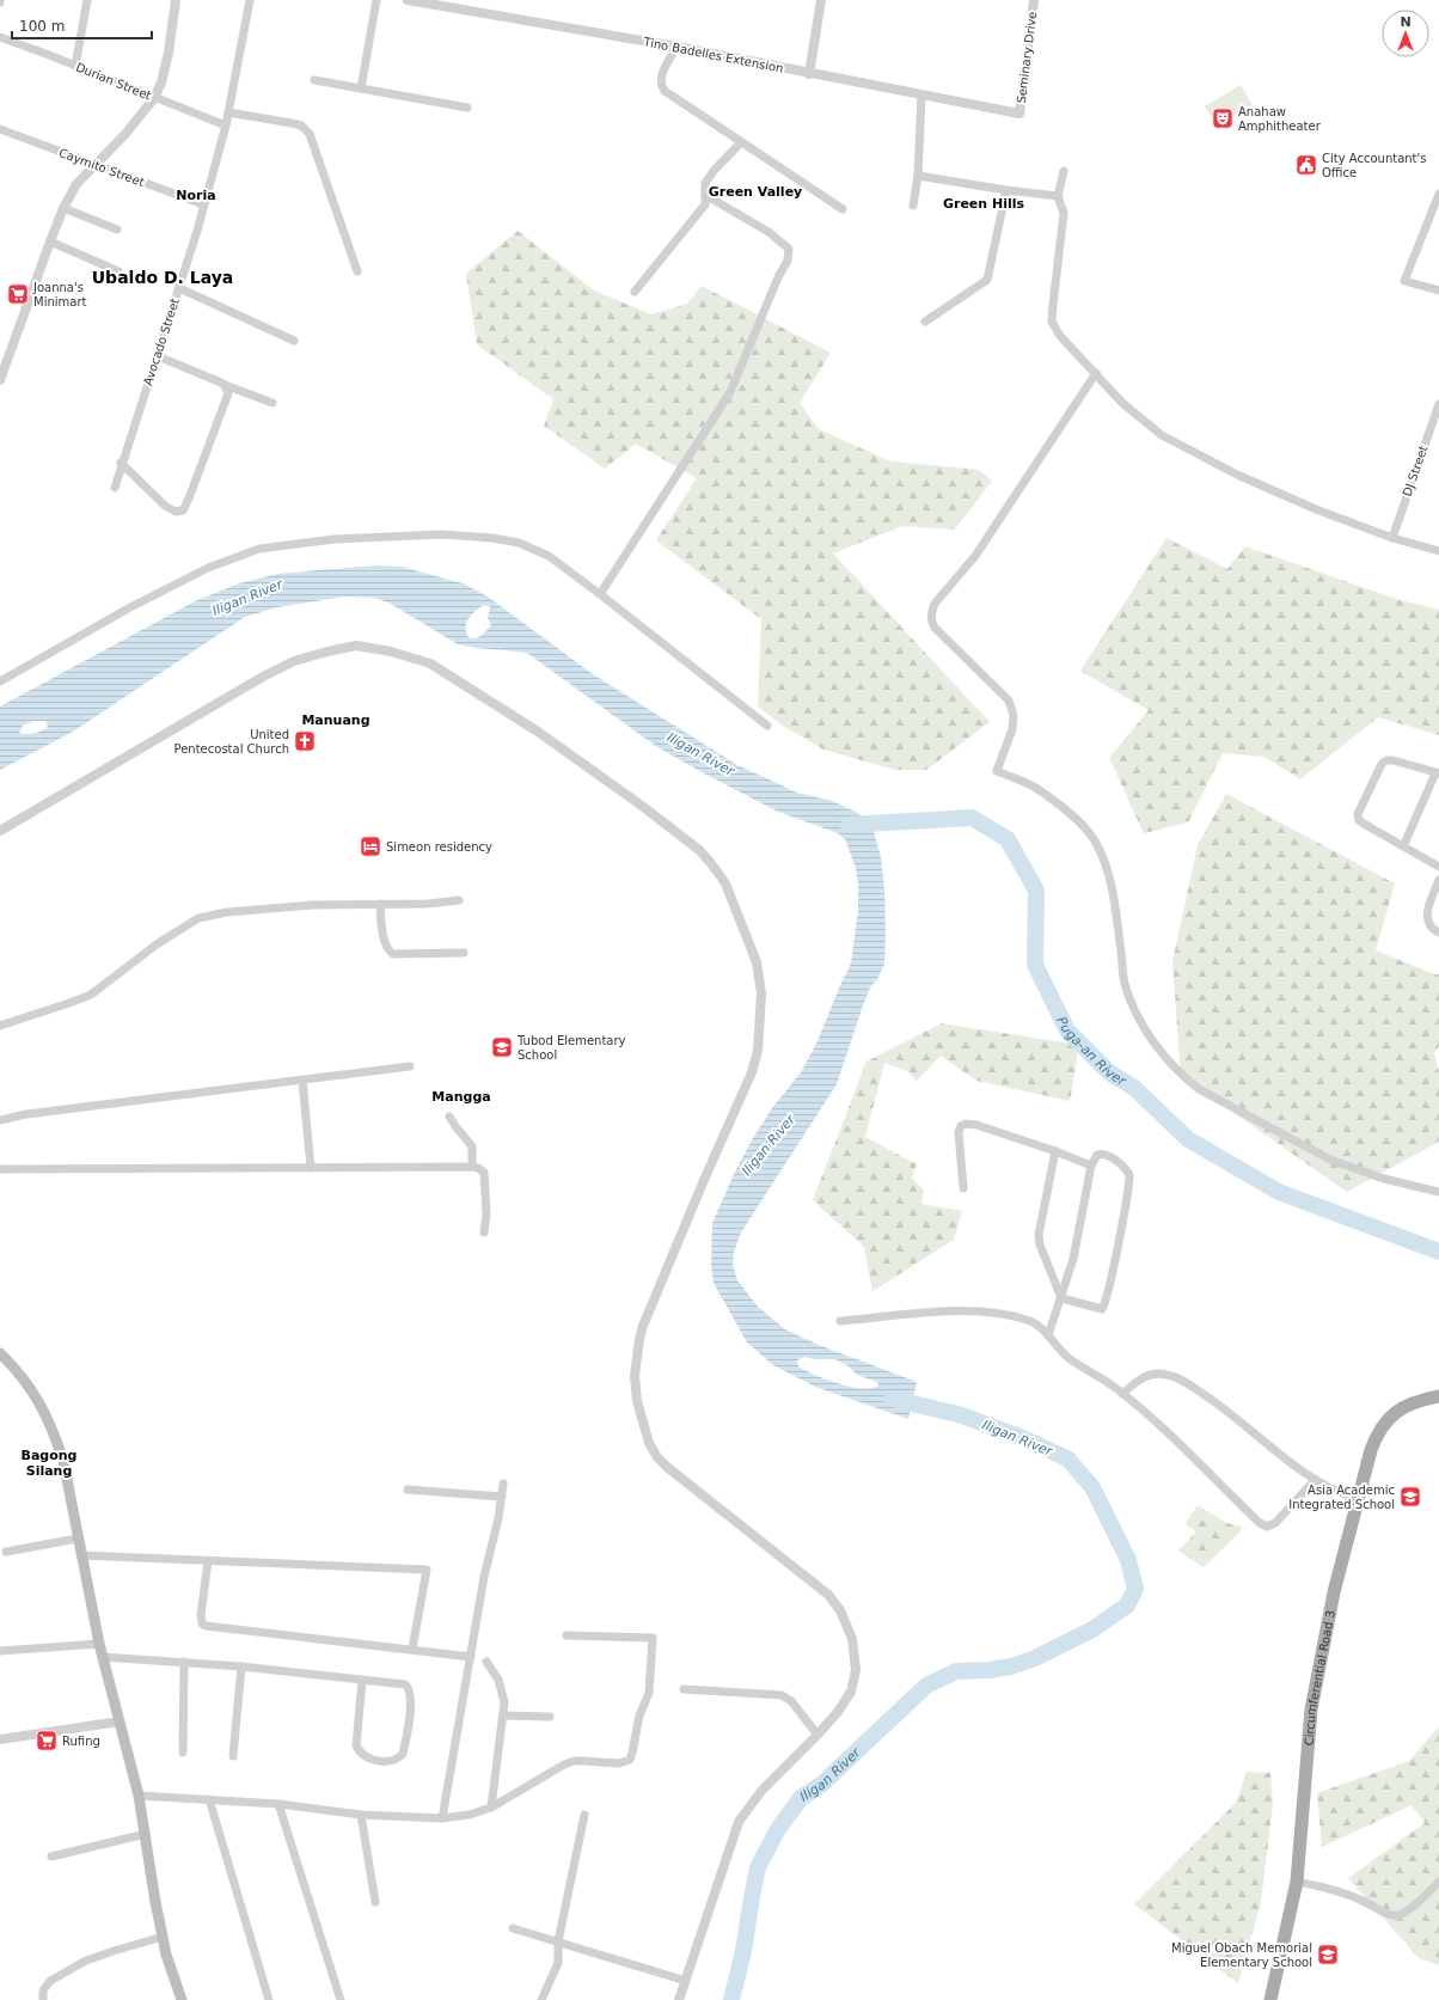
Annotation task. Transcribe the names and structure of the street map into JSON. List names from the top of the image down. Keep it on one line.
{"streets":{"main road":["Circumferential Road 3"],"street":["Tino Badelles Extension","Seminary Drive","Durian Street","Caymito Street","Avocado Street","DJ Street"]},"crossings":[["Tino Badelles Extension","Seminary Drive"],["Durian Street","Avocado Street"],["Caymito Street","Avocado Street"]],"districts":["Green Valley","Noria","Green Hills","Ubaldo D. Laya","Manuang","Mangga","Bagong Silang"],"water":["Iligan River","Puga-an River"],"places":{"theatre":["Anahaw Amphitheater"],"public building":["City Accountant's Office"],"supermarket":["Joanna's Minimart","Rufing"],"church":["United Pentecostal Church"],"hotel":["Simeon residency"],"school or university":["Tubod Elementary School","Asia Academic Integrated School","Miguel Obach Memorial Elementary School"]},"scale_bar":"100 m","north":"top"}
